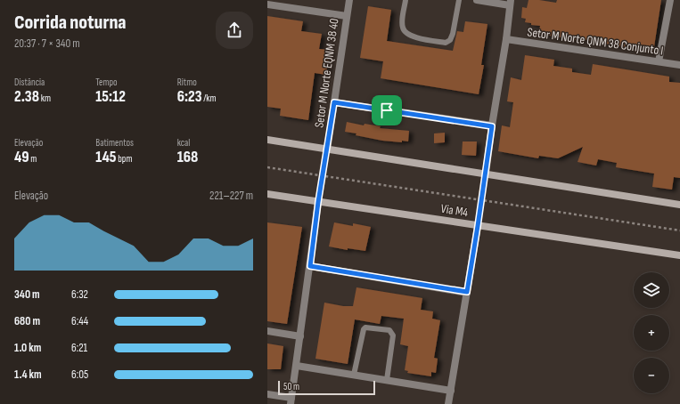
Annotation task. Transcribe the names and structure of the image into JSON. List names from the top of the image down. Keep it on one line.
{"streets":{"main road":["Via M4"],"street":["Setor M Norte QNM 38 Conjunto I","Setor M Norte EQNM 38 40"]},"scale_bar":"50 m","page":{"heading":["Corrida noturna","20:37 · 7 × 340 m"],"stats":[["Distância","2.38 km"],["Tempo","15:12"],["Ritmo","6:23 /km"],["Elevação","49 m"],["Batimentos","145 bpm"],["kcal","168"]],"chart":["Elevação","221–227 m"],"map_buttons":["+","−"],"list":[{"name":"340 m","note":"6:32"},{"name":"680 m","note":"6:44"},{"name":"1.0 km","note":"6:21"},{"name":"1.4 km","note":"6:05"}],"scale":"50 m"}}
